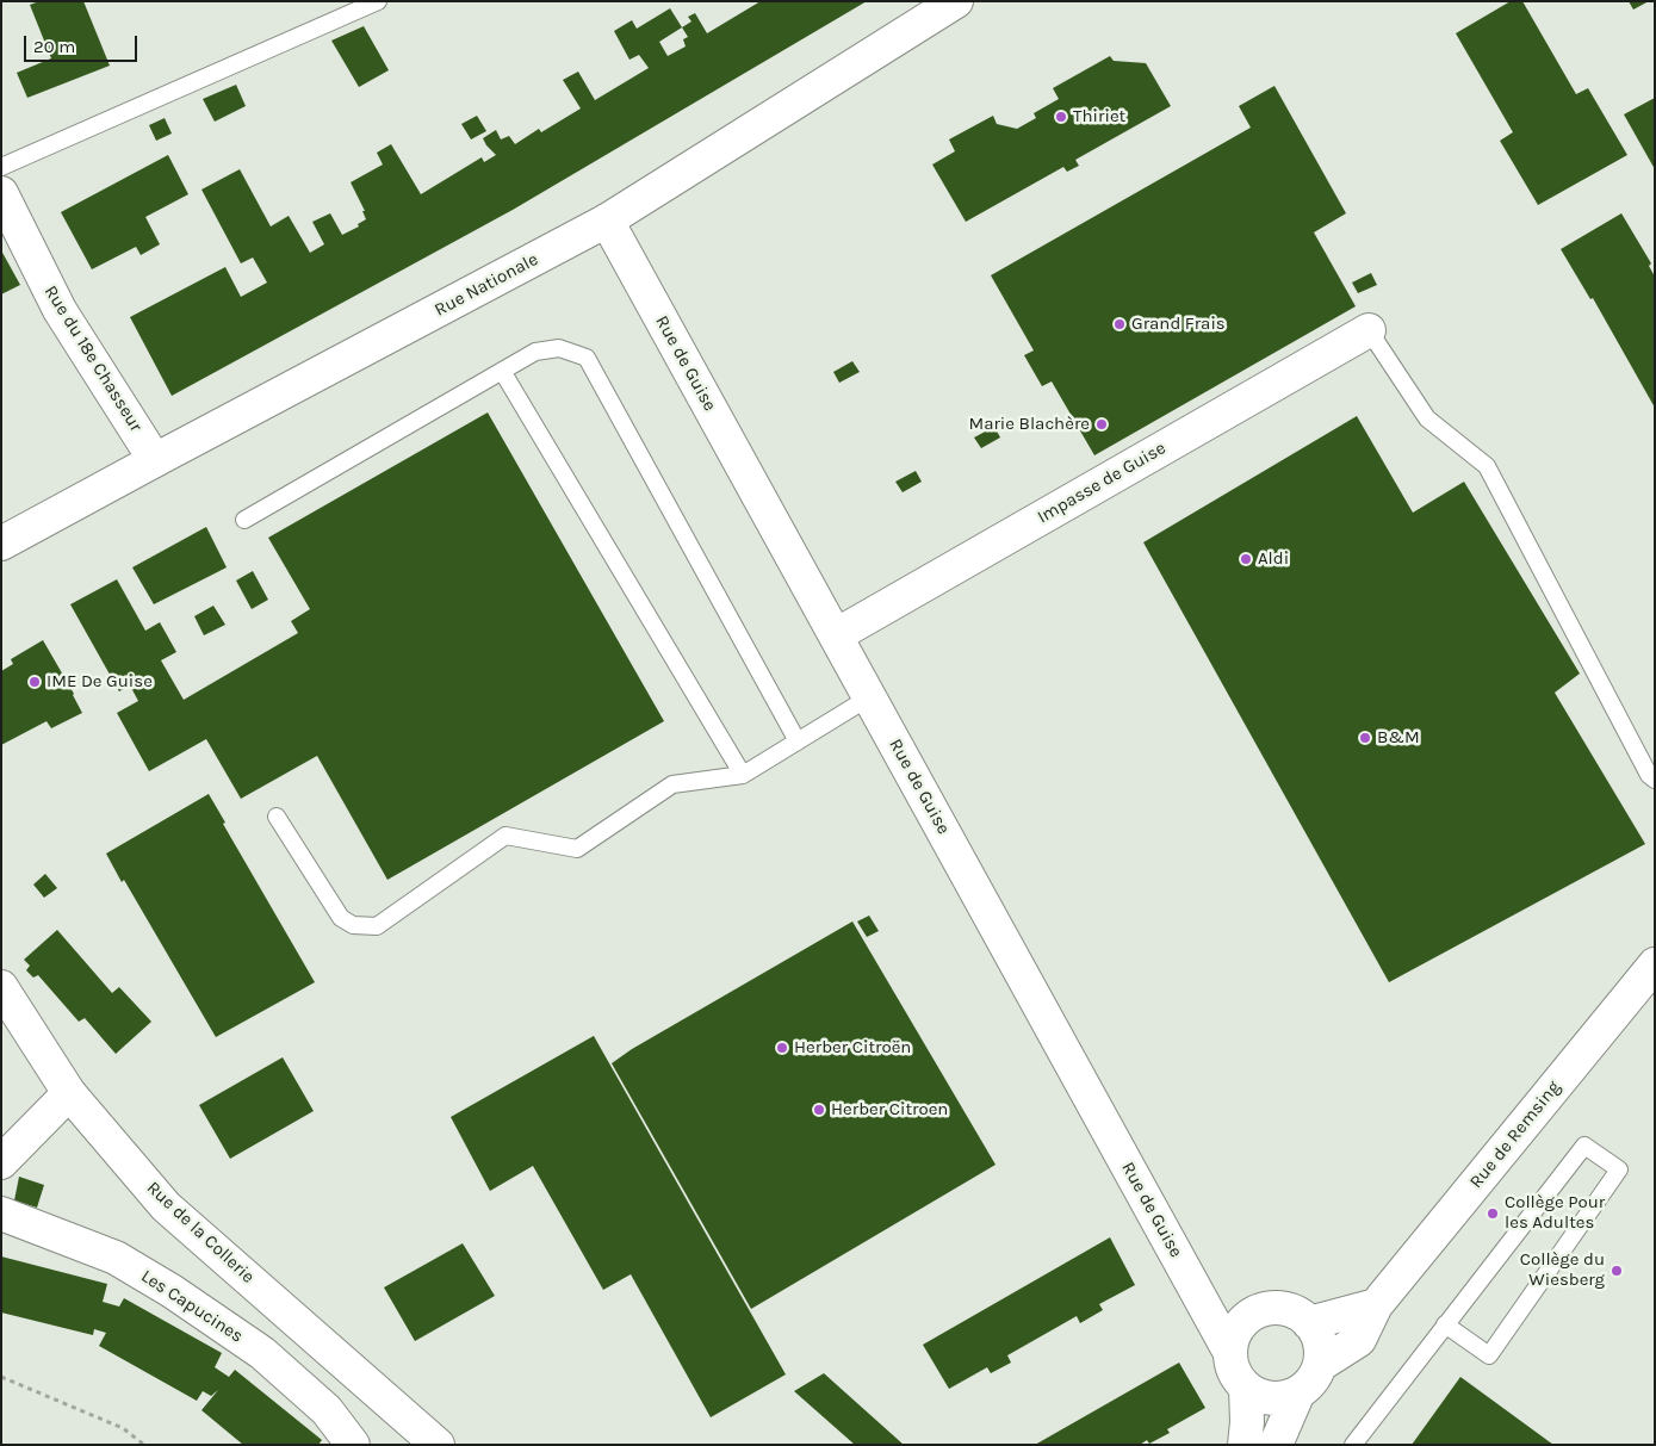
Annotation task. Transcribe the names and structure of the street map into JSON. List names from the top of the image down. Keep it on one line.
{"streets":{"street":["Rue Nationale","Rue du 18e Chasseur","Rue de Guise","Impasse de Guise","Rue de Remsing","Rue de la Collerie","Les Capucines"]},"crossings":[["Rue Nationale","Rue du 18e Chasseur"],["Rue Nationale","Rue de Guise"],["Rue de Guise","Impasse de Guise"],["Rue de Guise","Rue de Remsing"]],"places":["Thiriet","Grand Frais","Marie Blachère","Aldi","IME De Guise","B&M","Herber Citroën","Herber Citroen","Collège Pour les Adultes","Collège du Wiesberg"],"scale_bar":"20 m"}
